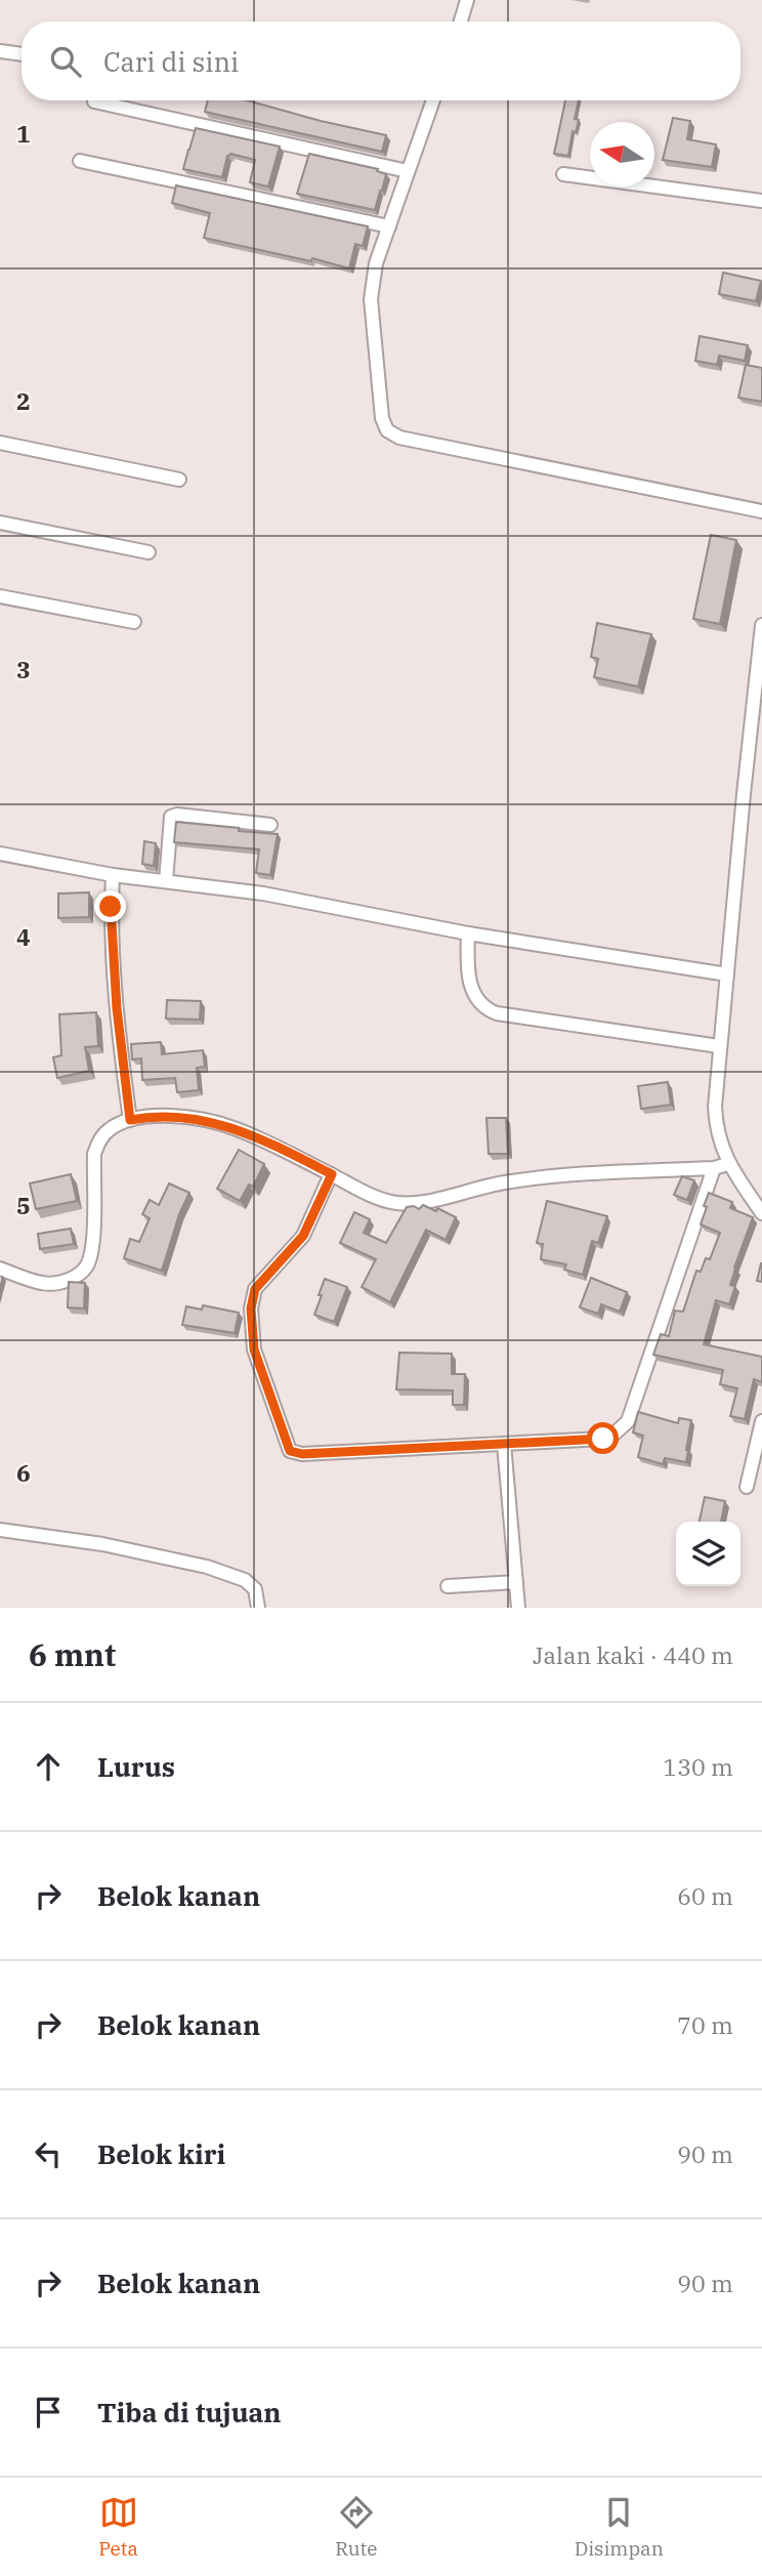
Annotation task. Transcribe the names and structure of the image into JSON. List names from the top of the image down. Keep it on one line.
{"north":"left","page":{"search":"Cari di sini","heading":["6 mnt","Jalan kaki · 440 m"],"list":[["Lurus","130 m"],["Belok kanan","60 m"],["Belok kanan","70 m"],["Belok kiri","90 m"],["Belok kanan","90 m"],"Tiba di tujuan"],"nav":["Peta","Rute","Disimpan"]},"grid":{"rows":["1","2","3","4","5","6"]}}
